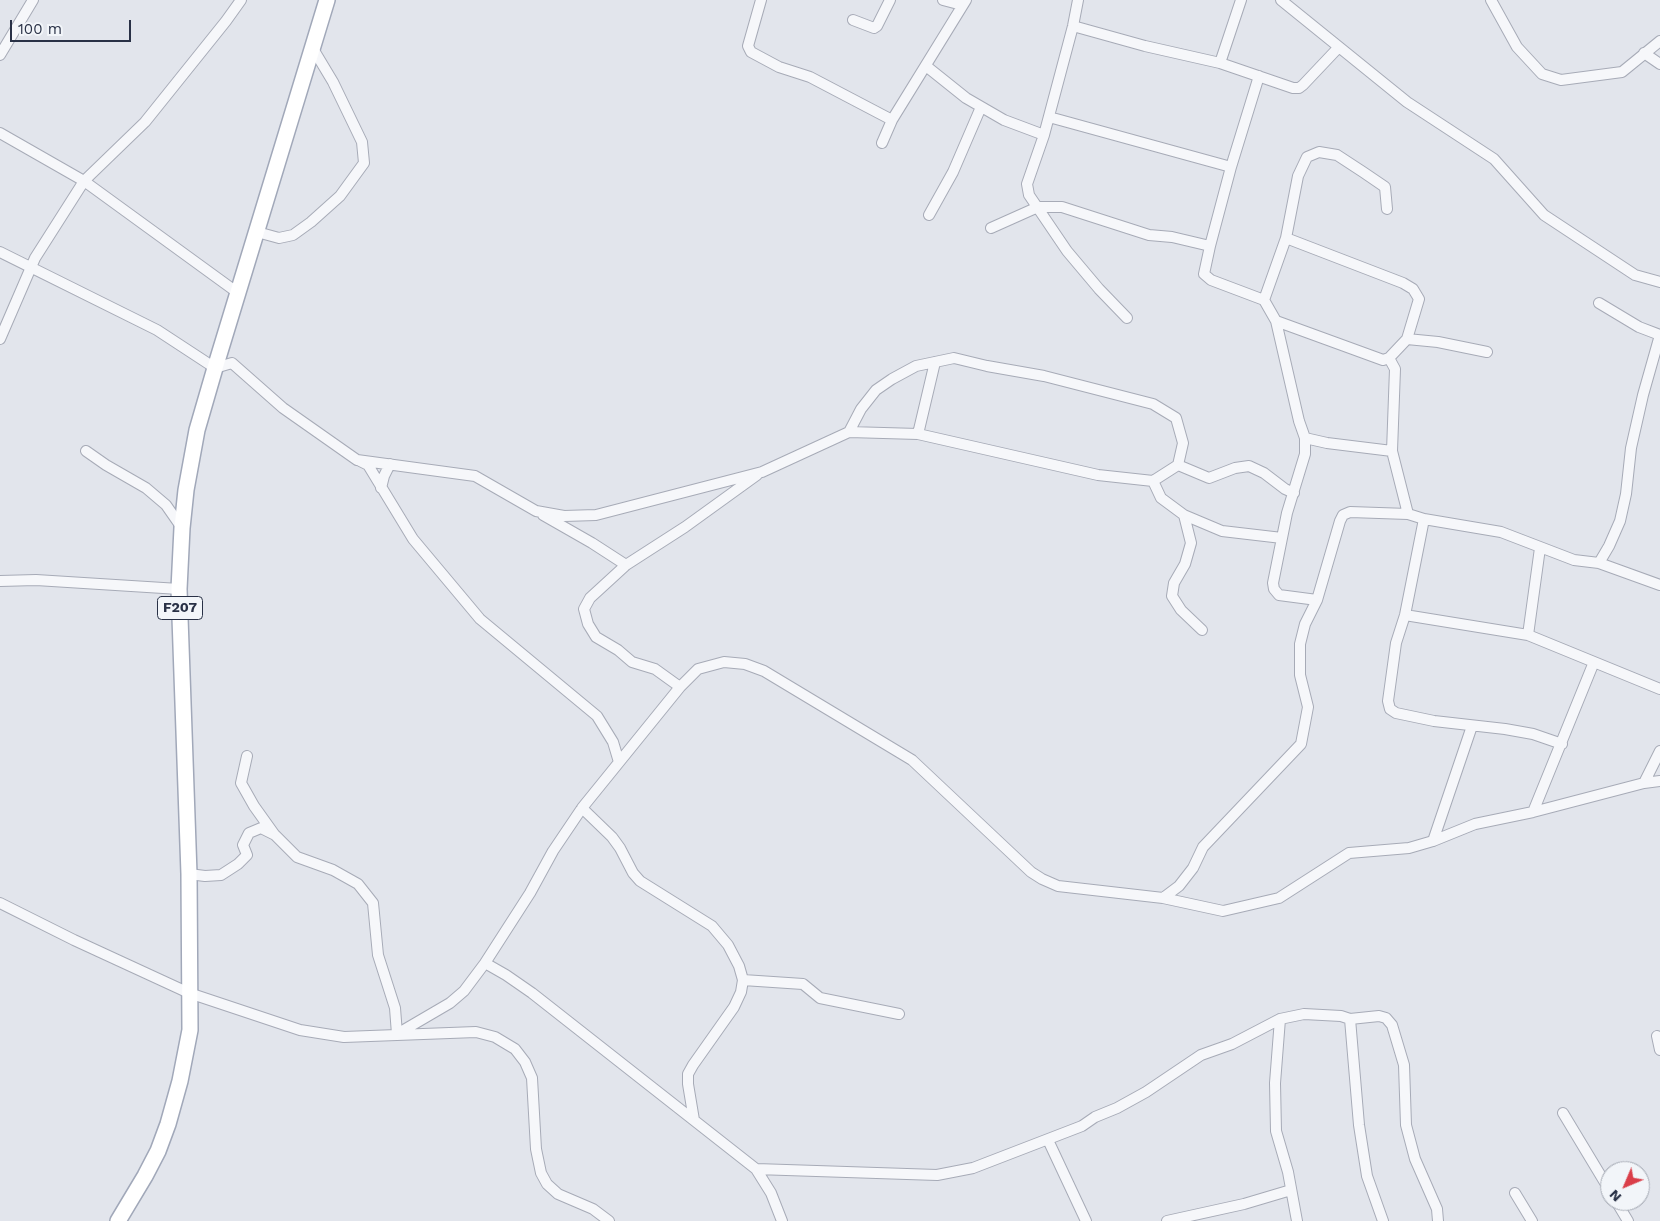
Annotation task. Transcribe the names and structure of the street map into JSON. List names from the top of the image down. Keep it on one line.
{"streets":{"main road":["F207"]},"scale_bar":"100 m","north":"bottom left"}
